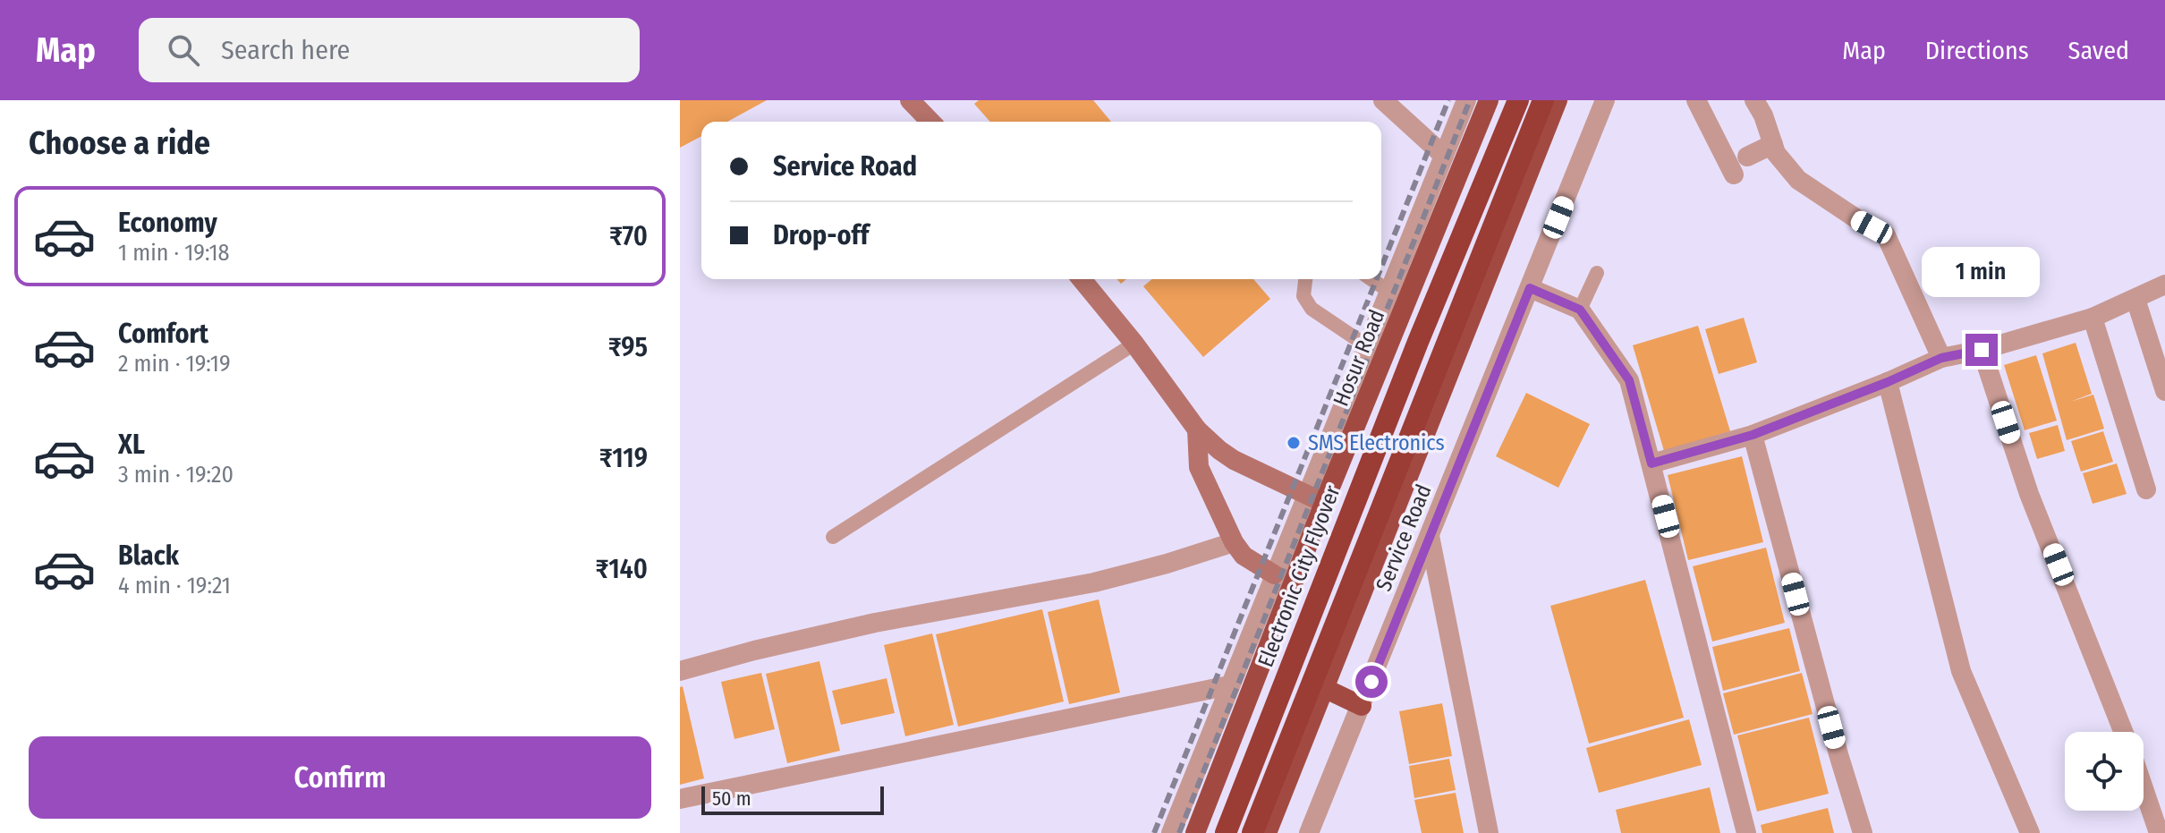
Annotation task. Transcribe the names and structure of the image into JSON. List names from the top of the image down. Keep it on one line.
{"streets":{"highway":["Hosur Road","Electronic City Flyover"],"street":["Service Road"]},"places":["SMS Electronics"],"scale_bar":"50 m","page":{"header":"Map","search":"Search here","nav":["Map","Directions","Saved"],"heading":"Choose a ride","banner":["Service Road","Drop-off"],"list":[{"name":"Economy","note":"1 min · 19:18","value":"₹70"},{"name":"Comfort","note":"2 min · 19:19","value":"₹95"},{"name":"XL","note":"3 min · 19:20","value":"₹119"},{"name":"Black","note":"4 min · 19:21","value":"₹140"}],"bubble":"1 min","buttons":"Confirm","scale":"50 m"}}
